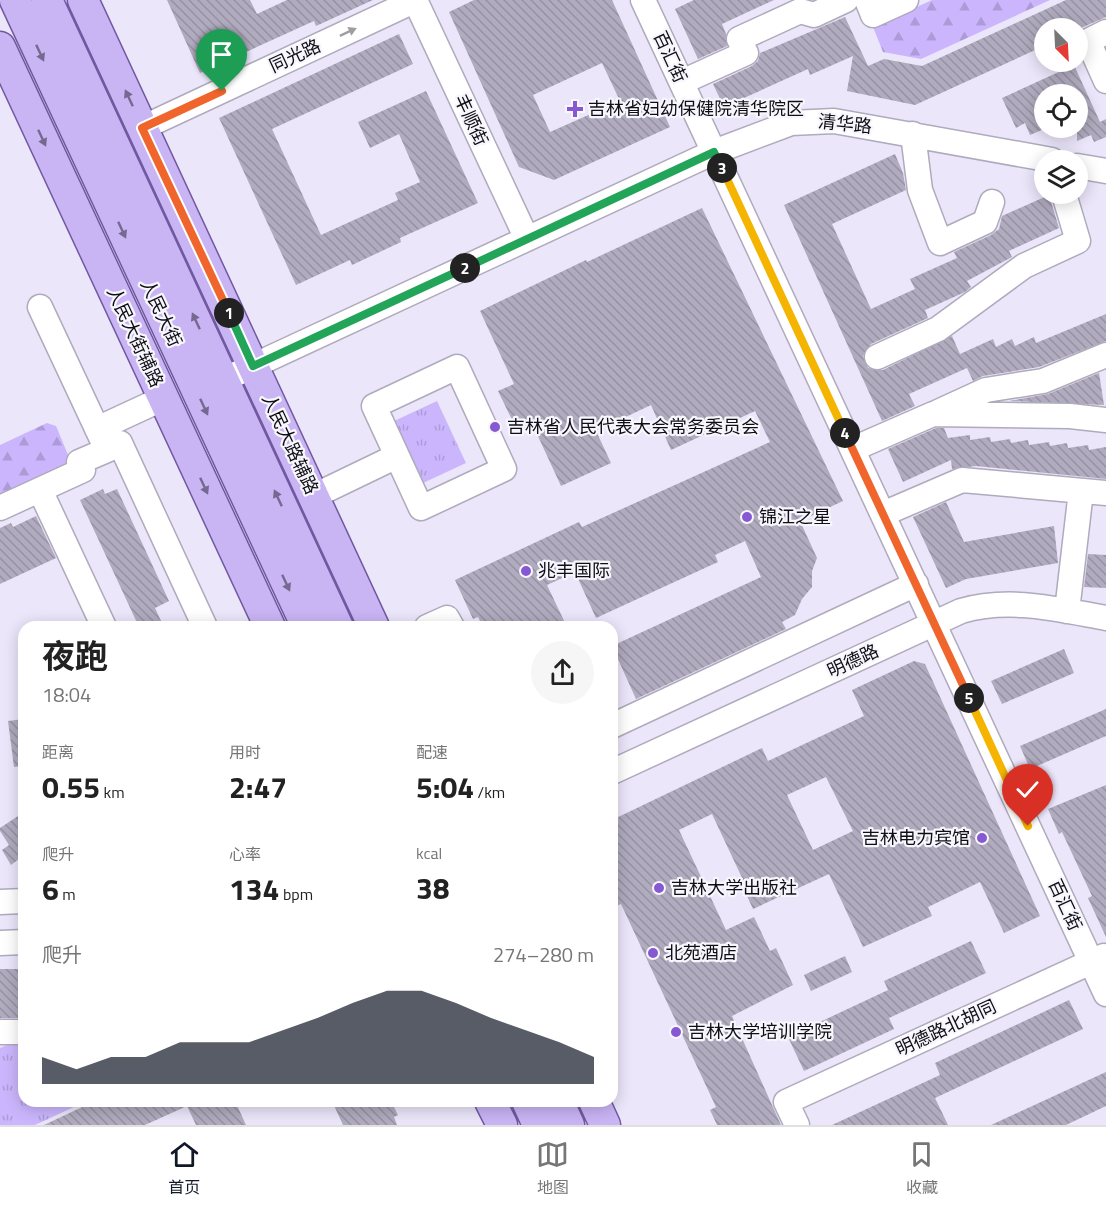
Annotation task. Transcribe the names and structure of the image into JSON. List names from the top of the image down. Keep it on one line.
{"streets":{"main road":["人民大街","人民大街辅路","人民大路辅路"],"street":["同光路","百汇街","丰顺街","清华路","明德路","明德路北胡同"]},"crossings":[["同光路","丰顺街"],["同光路","人民大路辅路"],["百汇街","清华路"],["百汇街","明德路"],["百汇街","明德路北胡同"],["丰顺街","清华路"],["清华路","人民大街"],["清华路","人民大路辅路"]],"one_way":["同光路","人民大街辅路"],"places":{"health":["吉林省妇幼保健院清华院区"],"other":["吉林省人民代表大会常务委员会","锦江之星","兆丰国际","吉林电力宾馆","吉林大学出版社","北苑酒店","吉林大学培训学院"]},"north":"bottom right","page":{"pins":["3","2","1","4","5"],"heading":["夜跑","18:04"],"stats":[["距离","0.55 km"],["用时","2:47"],["配速","5:04 /km"],["爬升","6 m"],["心率","134 bpm"],["kcal","38"]],"chart":["爬升","274–280 m"],"tabs":["首页","地图","收藏"]}}
